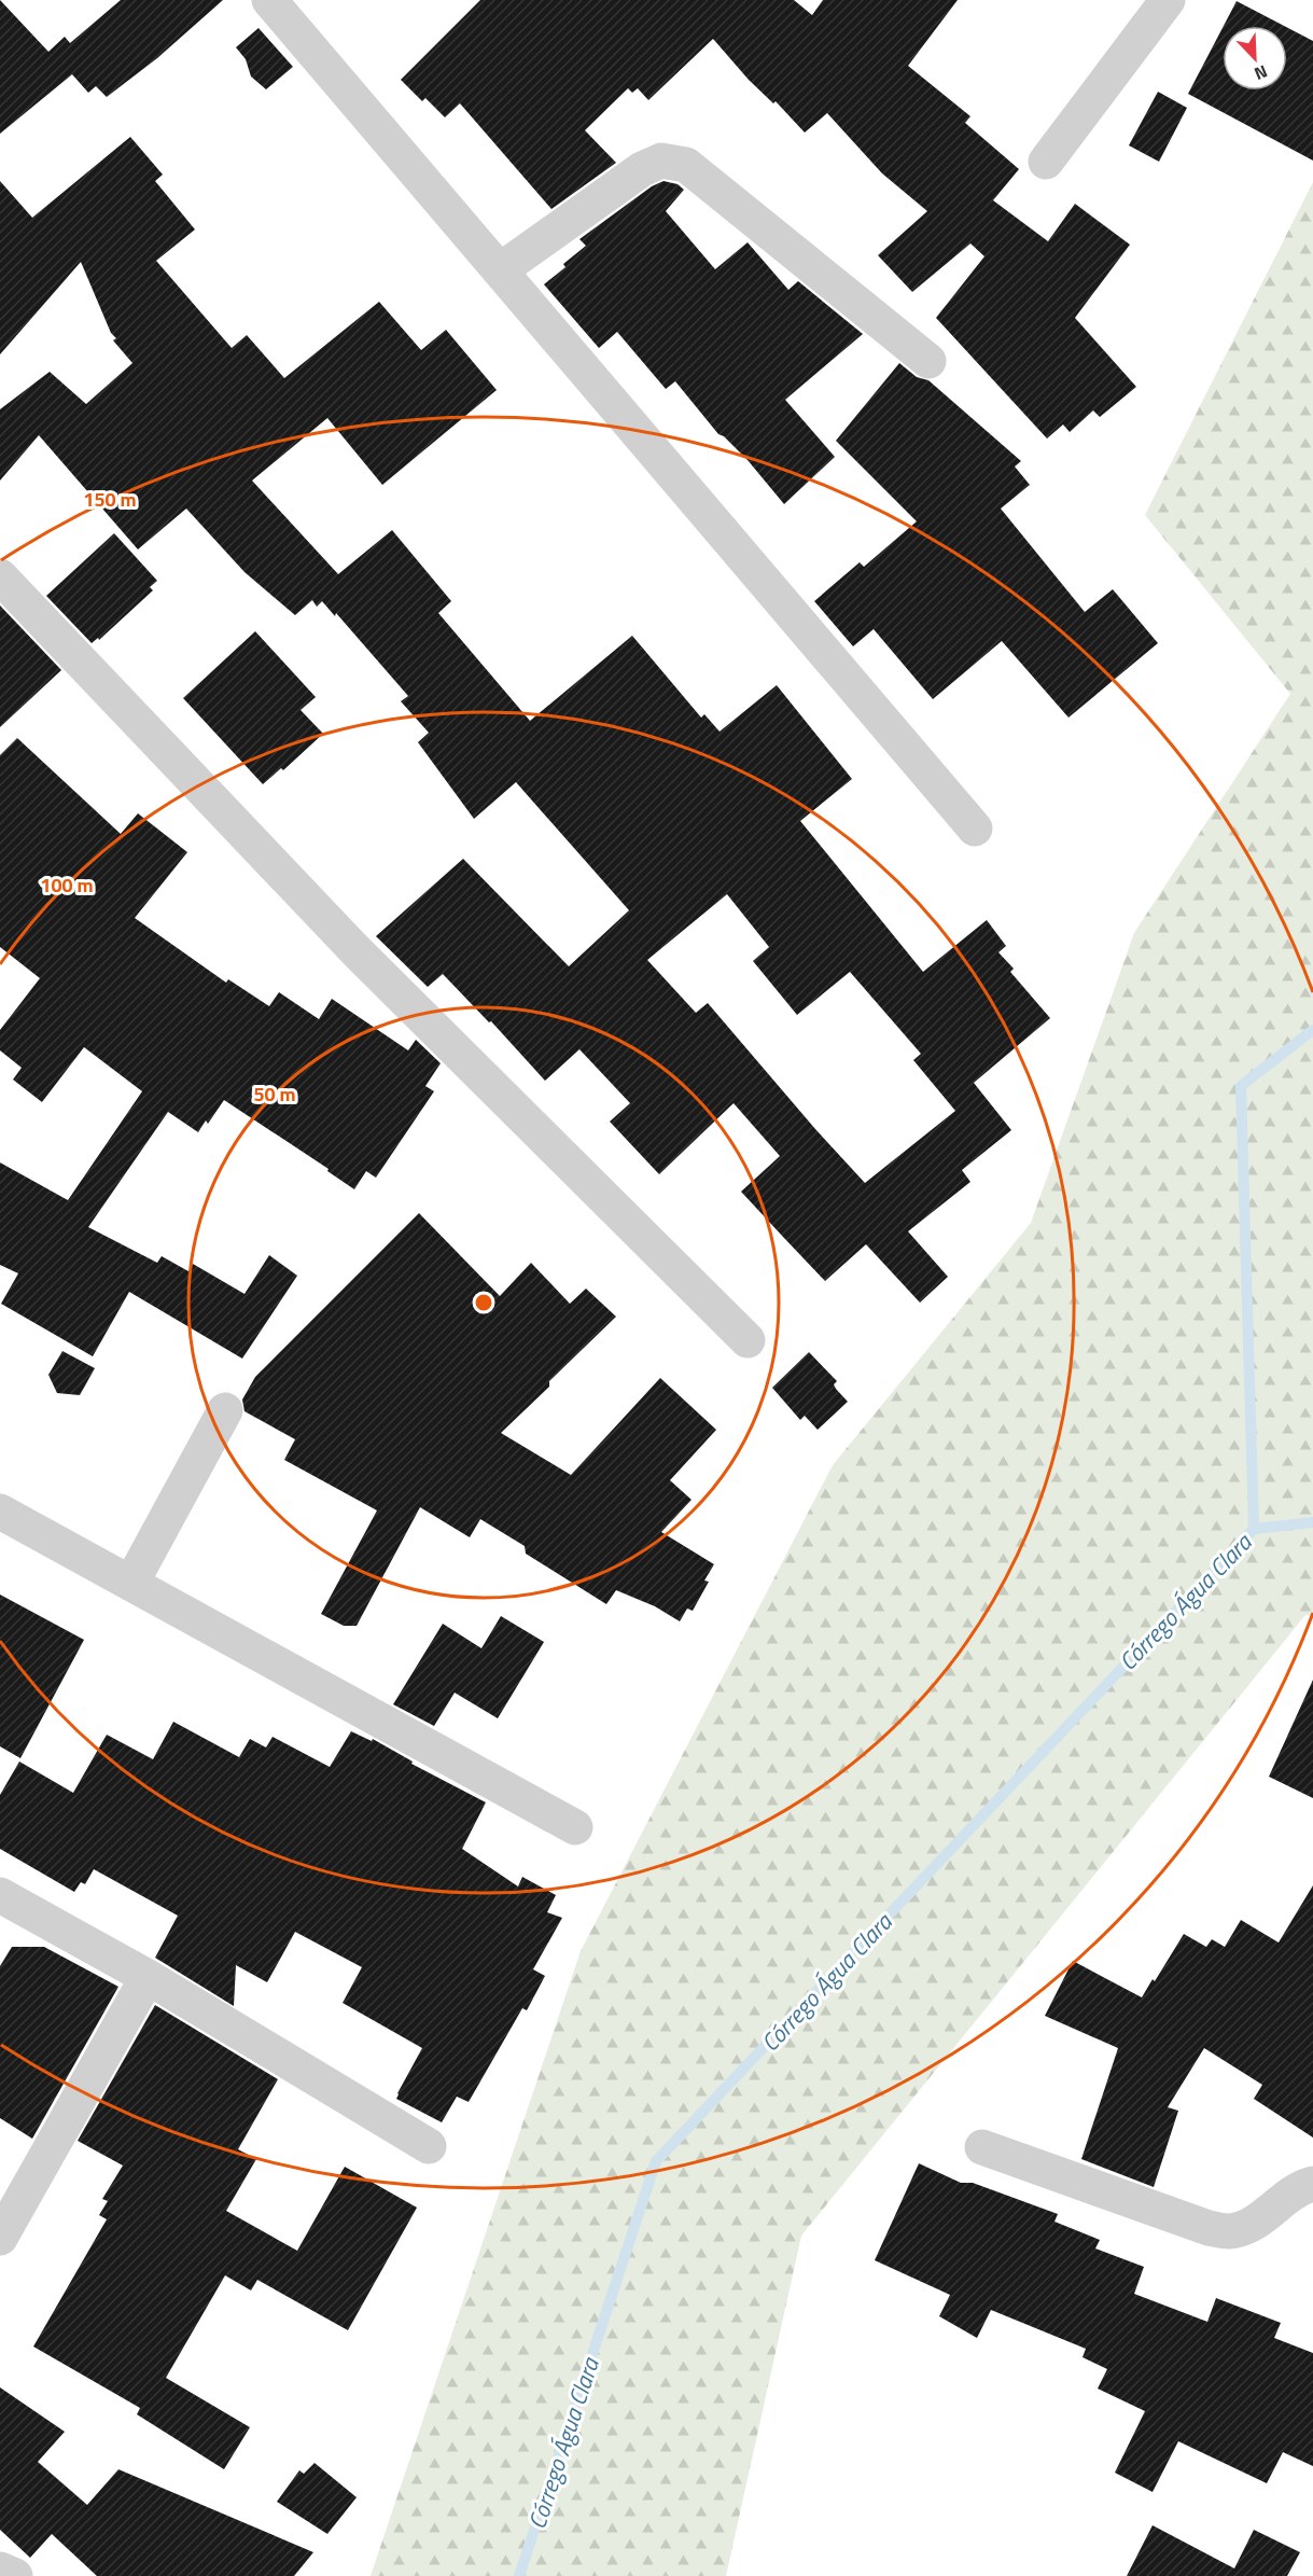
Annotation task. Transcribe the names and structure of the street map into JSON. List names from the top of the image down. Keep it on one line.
{"water":["Córrego Água Clara"],"north":"bottom right","rings":["150 m","100 m","50 m"]}
